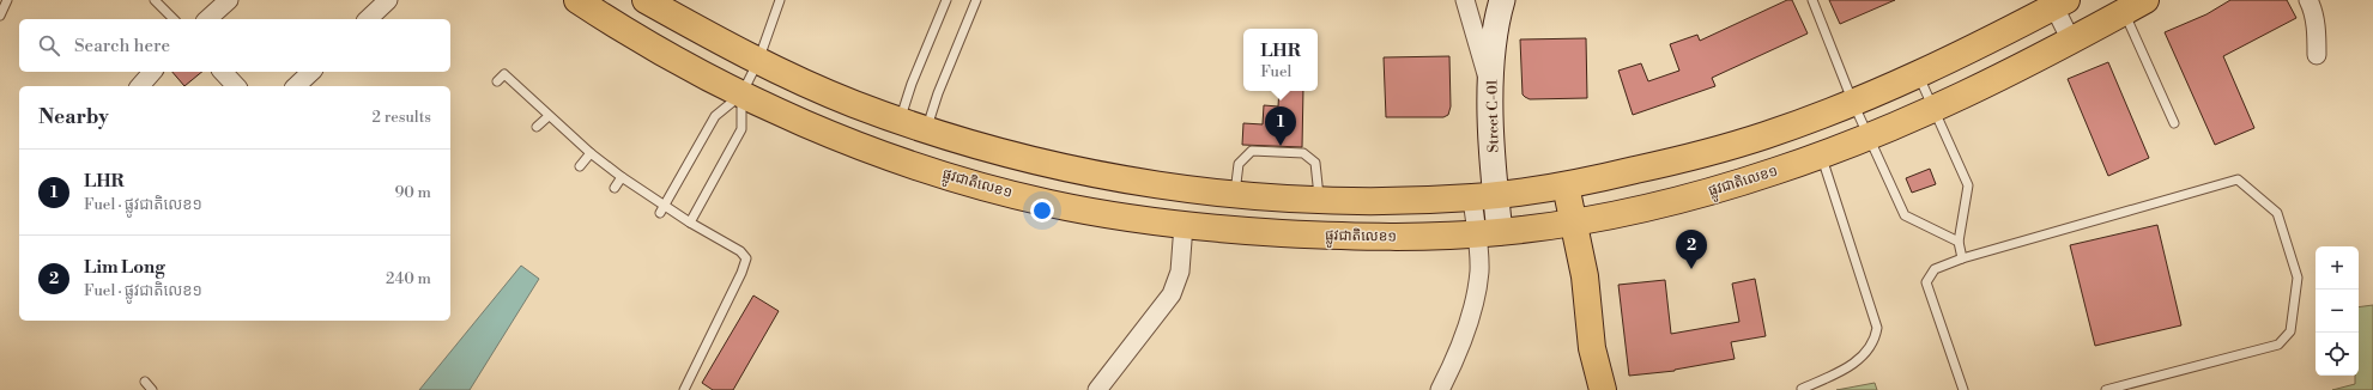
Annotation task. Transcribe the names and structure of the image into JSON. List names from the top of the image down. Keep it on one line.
{"streets":{"main road":["ផ្លូវជាតិលេខ១"],"street":["Street C-01"]},"crossings":[["Street C-01","ផ្លូវជាតិលេខ១"]],"page":{"search":"Search here","popup":["LHR","Fuel"],"heading":["Nearby","2 results"],"pins":["1","2"],"list":[{"mark":"1","name":"LHR","note":"Fuel · ផ្លូវជាតិលេខ១","value":"90 m"},{"mark":"2","name":"Lim Long","note":"Fuel · ផ្លូវជាតិលេខ១","value":"240 m"}],"map_buttons":["+","−"]}}
